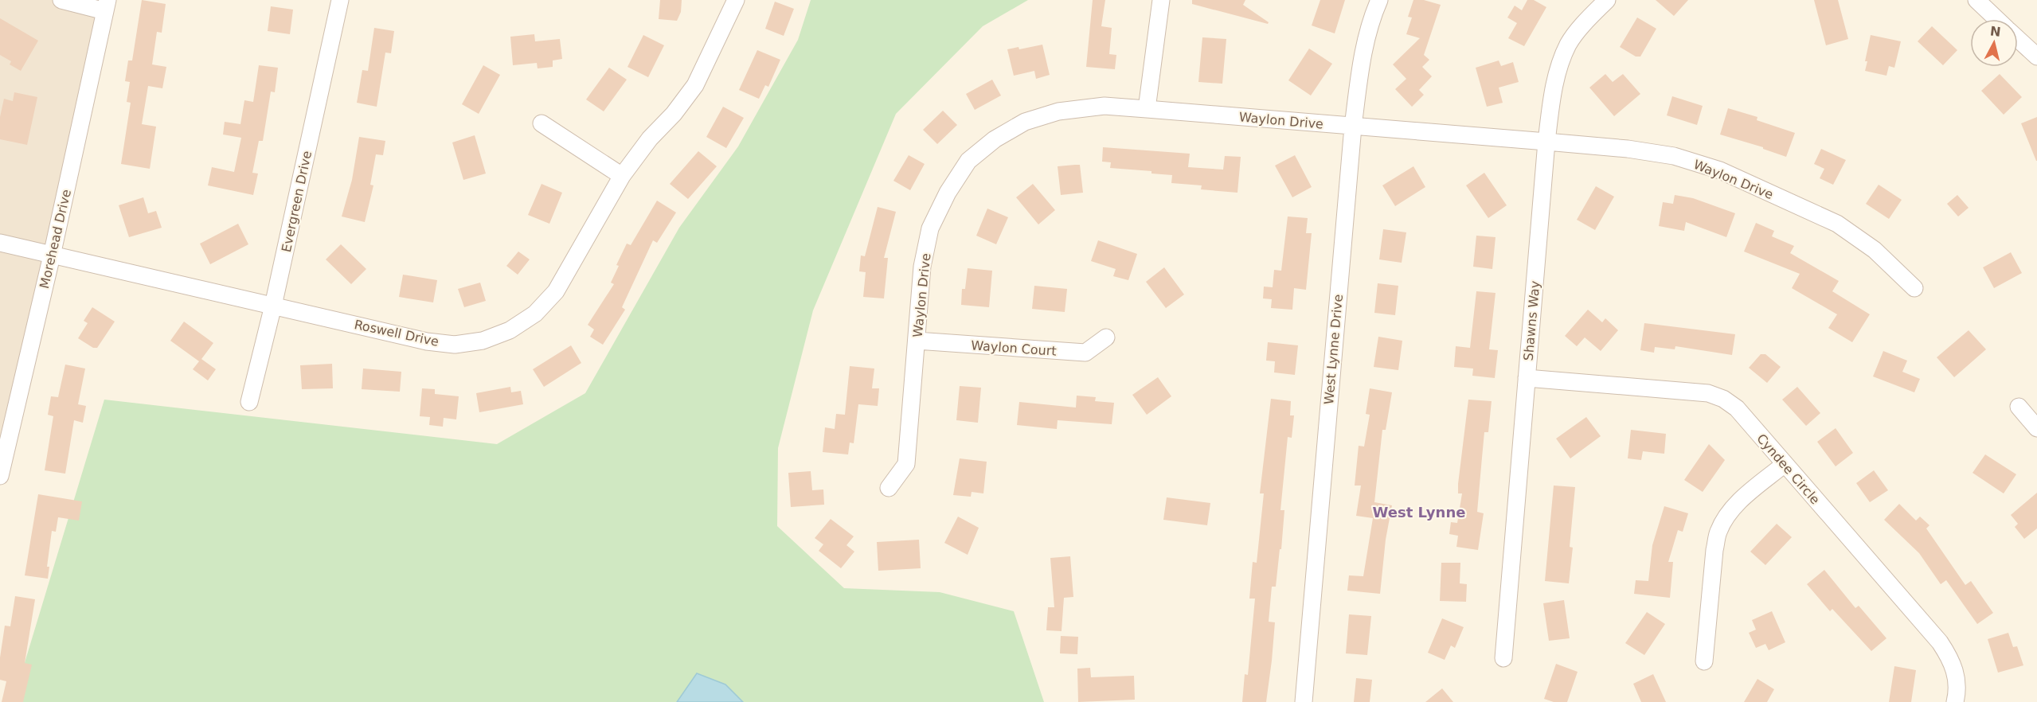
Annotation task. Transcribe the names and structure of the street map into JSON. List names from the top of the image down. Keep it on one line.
{"streets":{"street":["Waylon Drive","Evergreen Drive","Morehead Drive","Shawns Way","Roswell Drive","Waylon Court","West Lynne Drive","Cyndee Circle"]},"crossings":[["Waylon Drive","Shawns Way"],["Waylon Drive","Waylon Court"],["Waylon Drive","West Lynne Drive"],["Evergreen Drive","Roswell Drive"],["Morehead Drive","Roswell Drive"],["Shawns Way","Cyndee Circle"]],"districts":["West Lynne"],"north":"top"}
